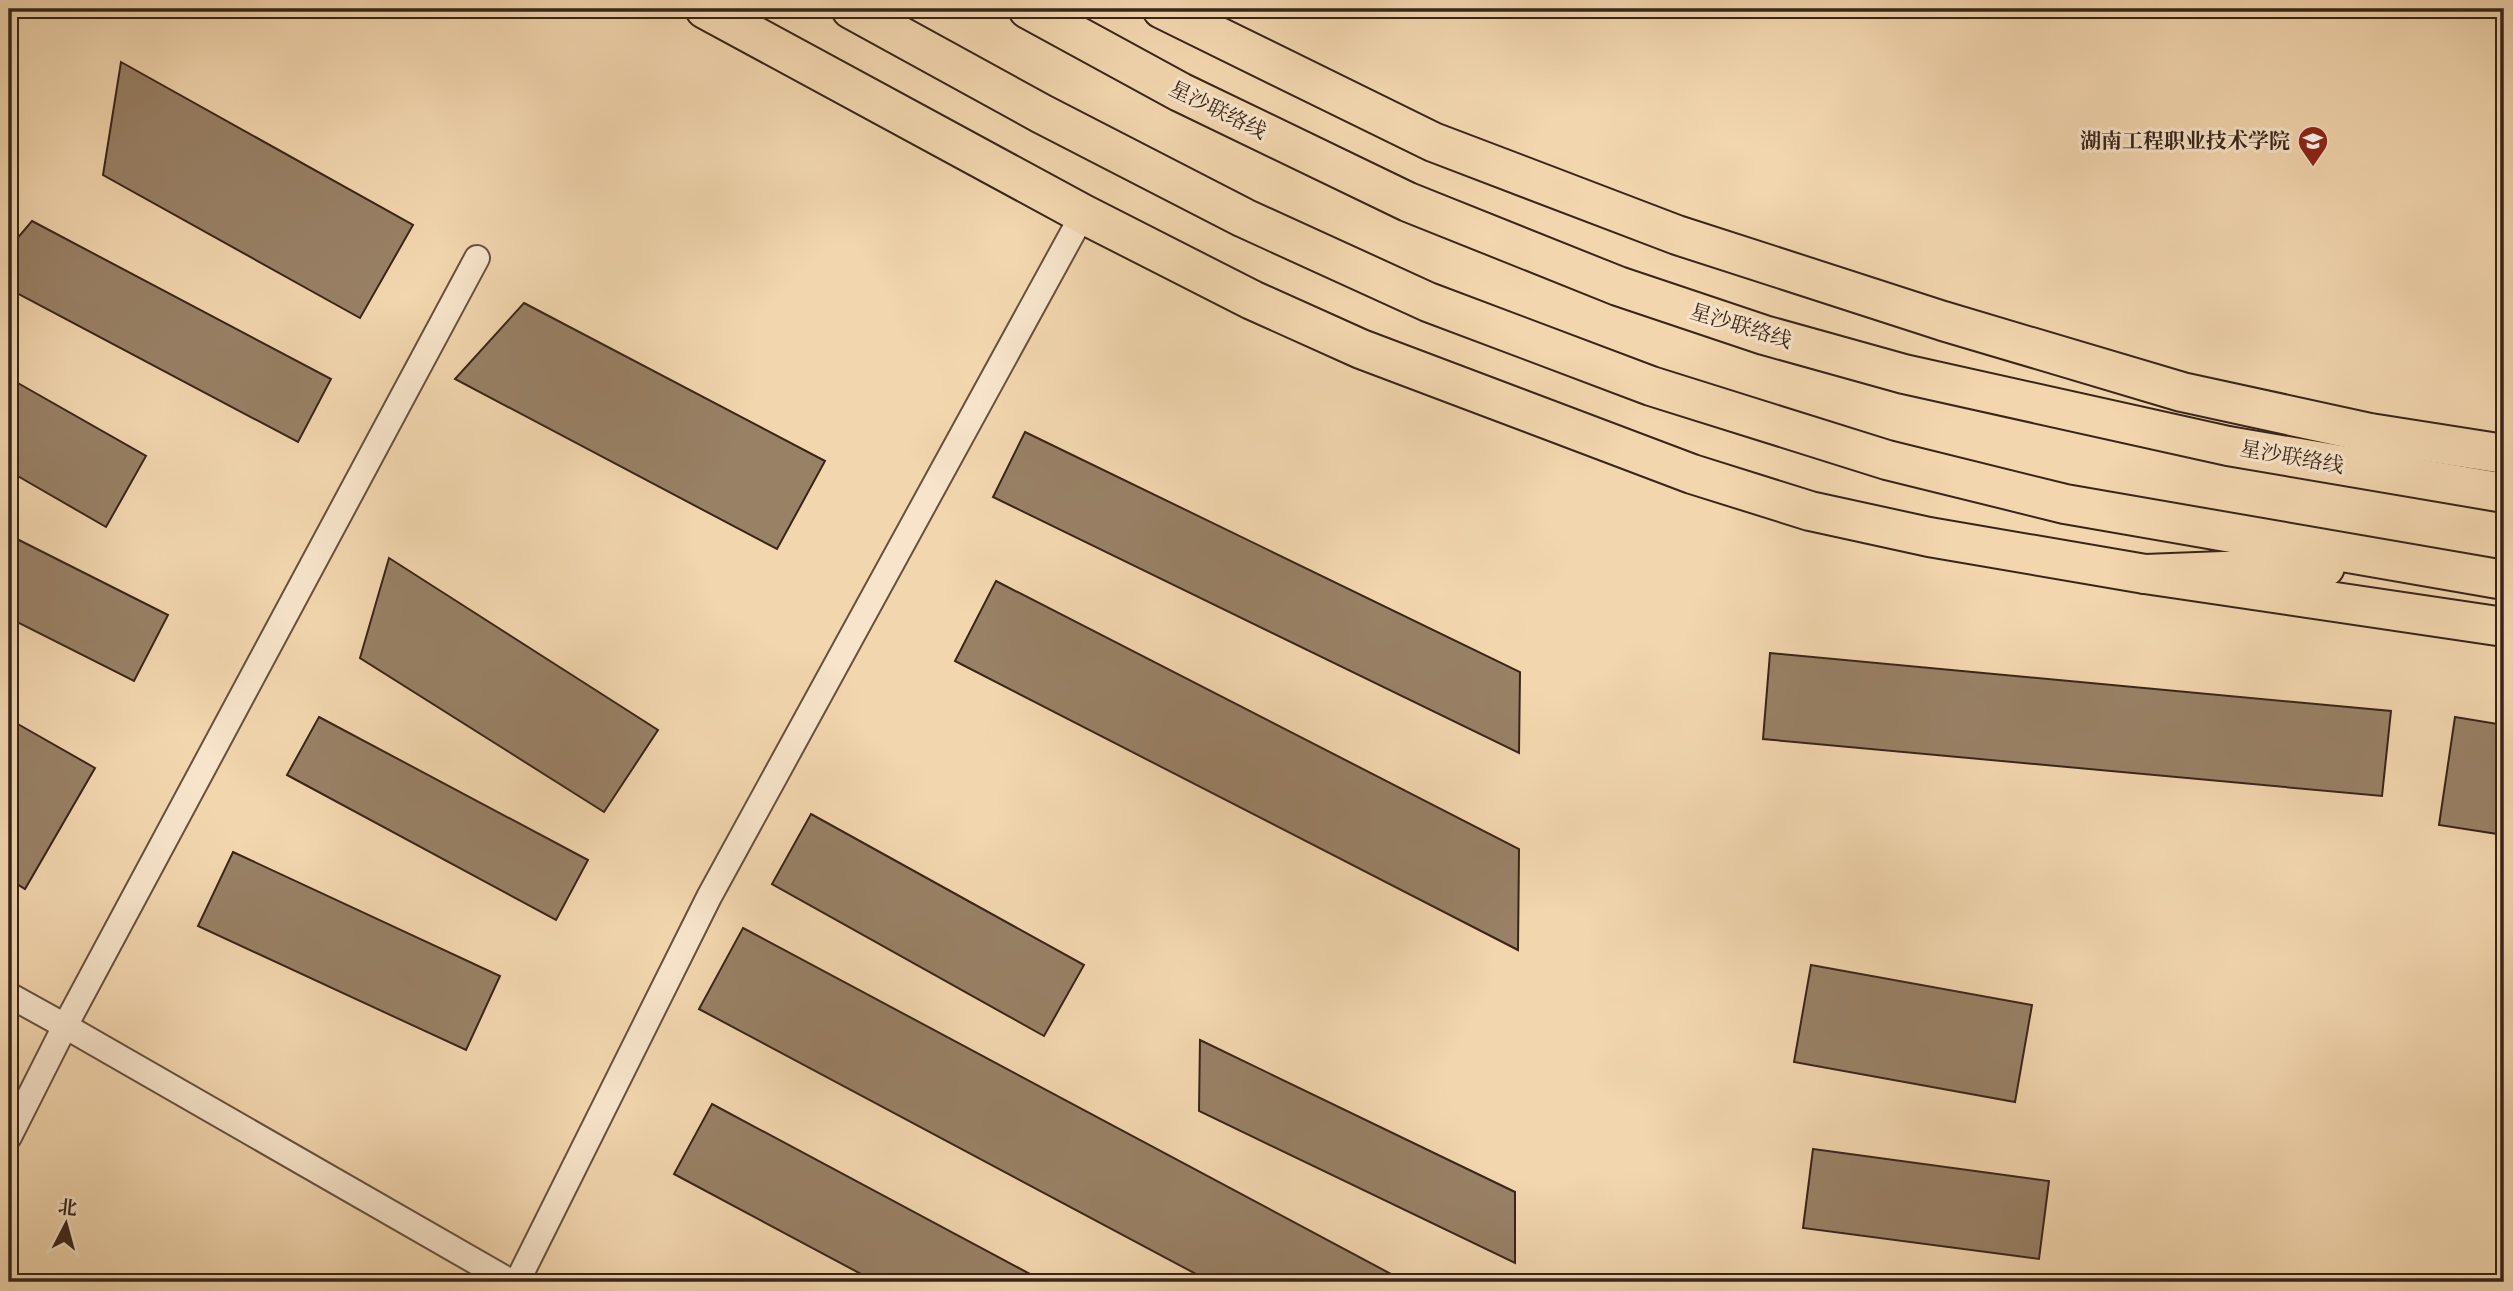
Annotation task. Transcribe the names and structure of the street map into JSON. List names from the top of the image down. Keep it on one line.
{"streets":{"main road":["星沙联络线"]},"places":{"school or university":["湖南工程职业技术学院"]},"north":"top"}
